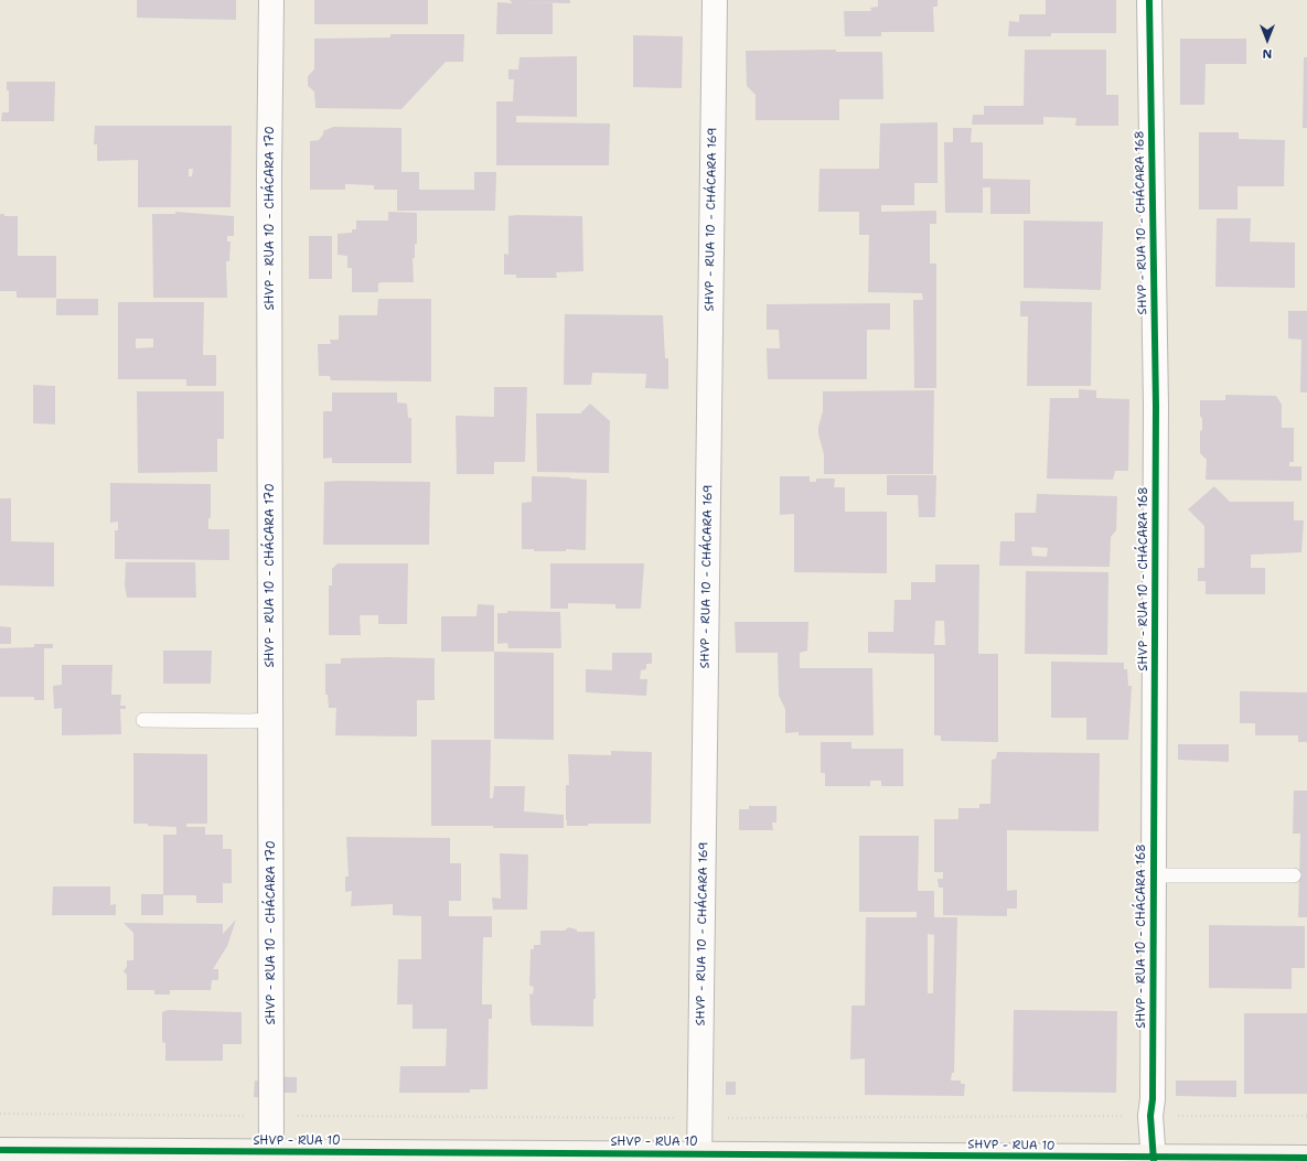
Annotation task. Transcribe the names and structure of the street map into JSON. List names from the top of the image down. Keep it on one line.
{"streets":{"street":["SHVP - RUA 10 - CHÁCARA 170","SHVP - RUA 10 - CHÁCARA 169","SHVP - RUA 10 - CHÁCARA 168","SHVP - RUA 10"]},"crossings":[["SHVP - RUA 10 - CHÁCARA 170","SHVP - RUA 10"],["SHVP - RUA 10 - CHÁCARA 169","SHVP - RUA 10"],["SHVP - RUA 10 - CHÁCARA 168","SHVP - RUA 10"]],"north":"bottom"}
